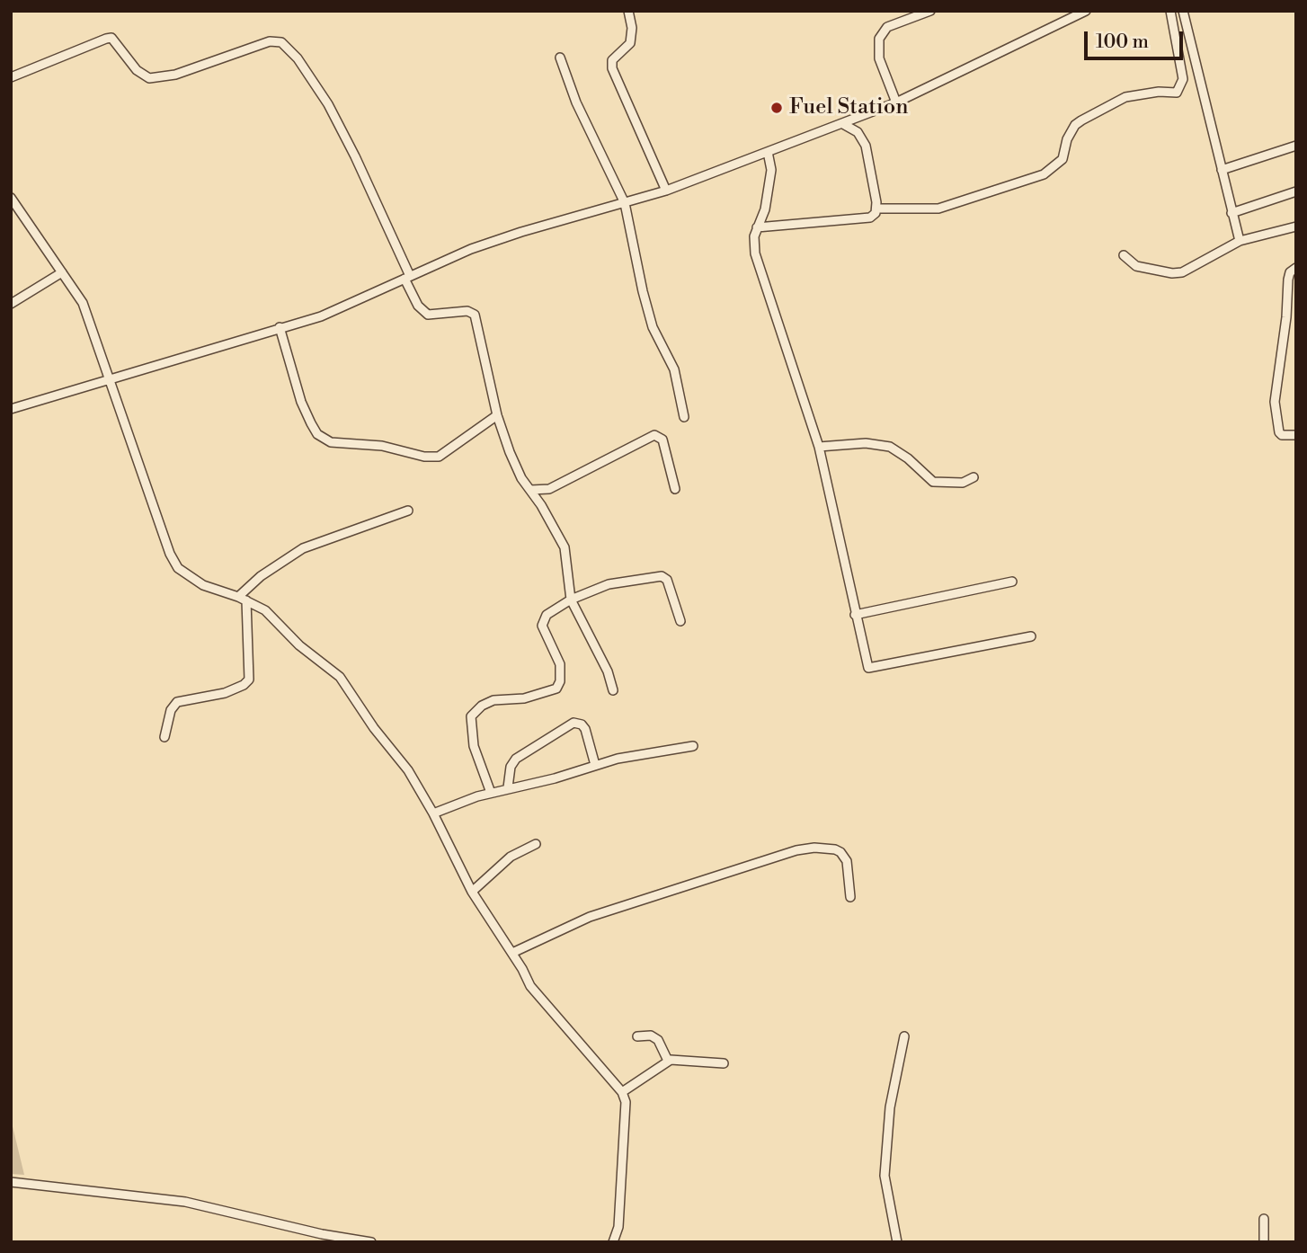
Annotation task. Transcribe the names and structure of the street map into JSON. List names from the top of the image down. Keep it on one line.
{"places":["Fuel Station"],"scale_bar":"100 m"}
